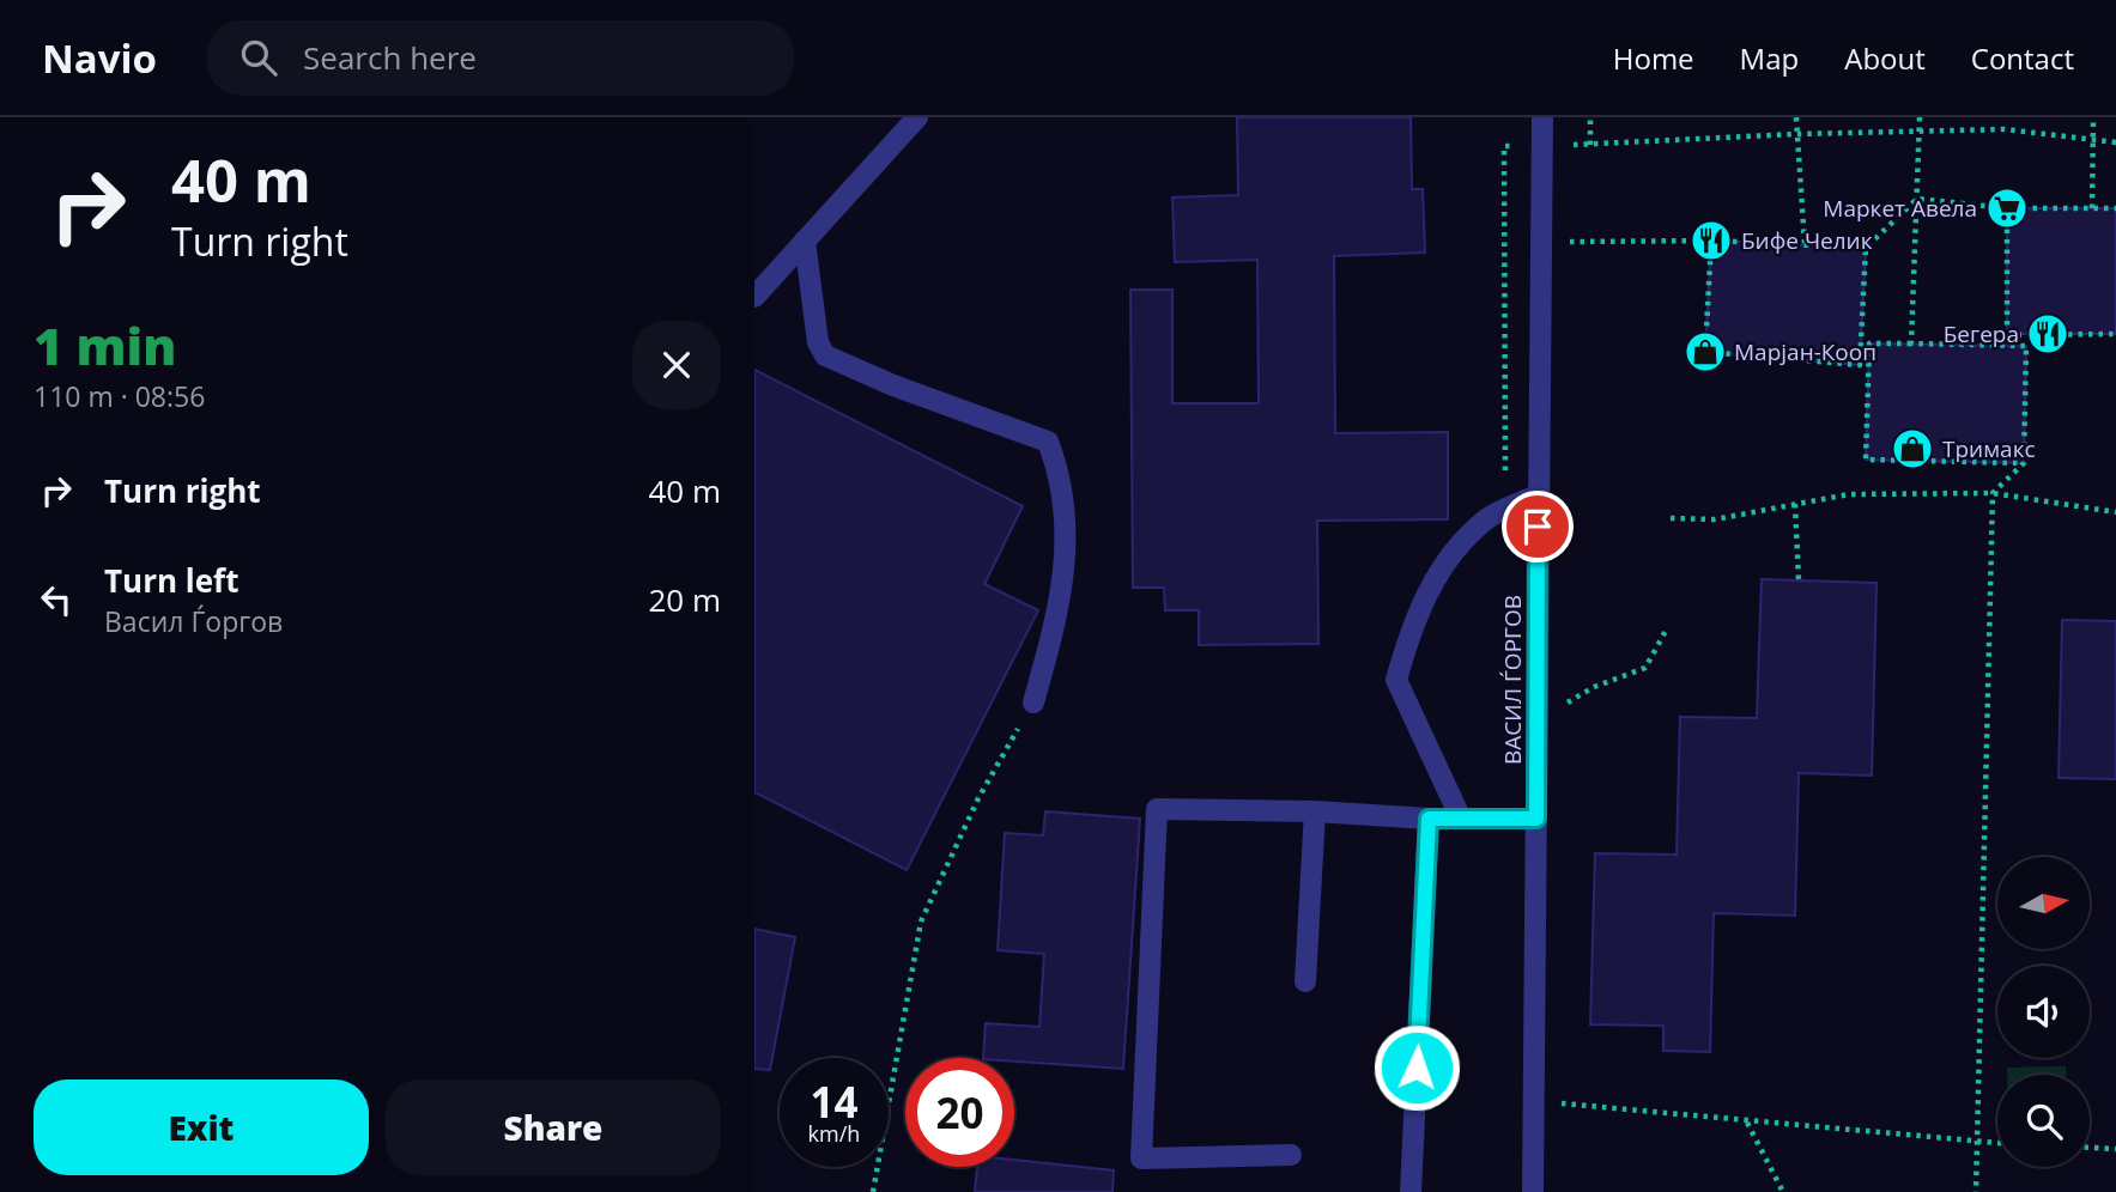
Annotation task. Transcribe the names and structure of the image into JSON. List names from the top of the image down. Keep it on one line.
{"streets":{"street":["ВАСИЛ ЃОРГОВ"]},"places":{"supermarket":["Маркет Авела"],"restaurant":["Бифе Челик","Бегера"],"shop":["Марјан-Кооп","Тримакс"]},"north":"right","page":{"header":"Navio","search":"Search here","nav":["Home","Map","About","Contact"],"turn":["40 m","Turn right"],"heading":["1 min","110 m · 08:56"],"list":[{"name":"Turn right","value":"40 m"},{"name":"Turn left","note":"Васил Ѓоргов","value":"20 m"}],"speed":"14 km/h","limit":"20","buttons":["Exit","Share"]}}
